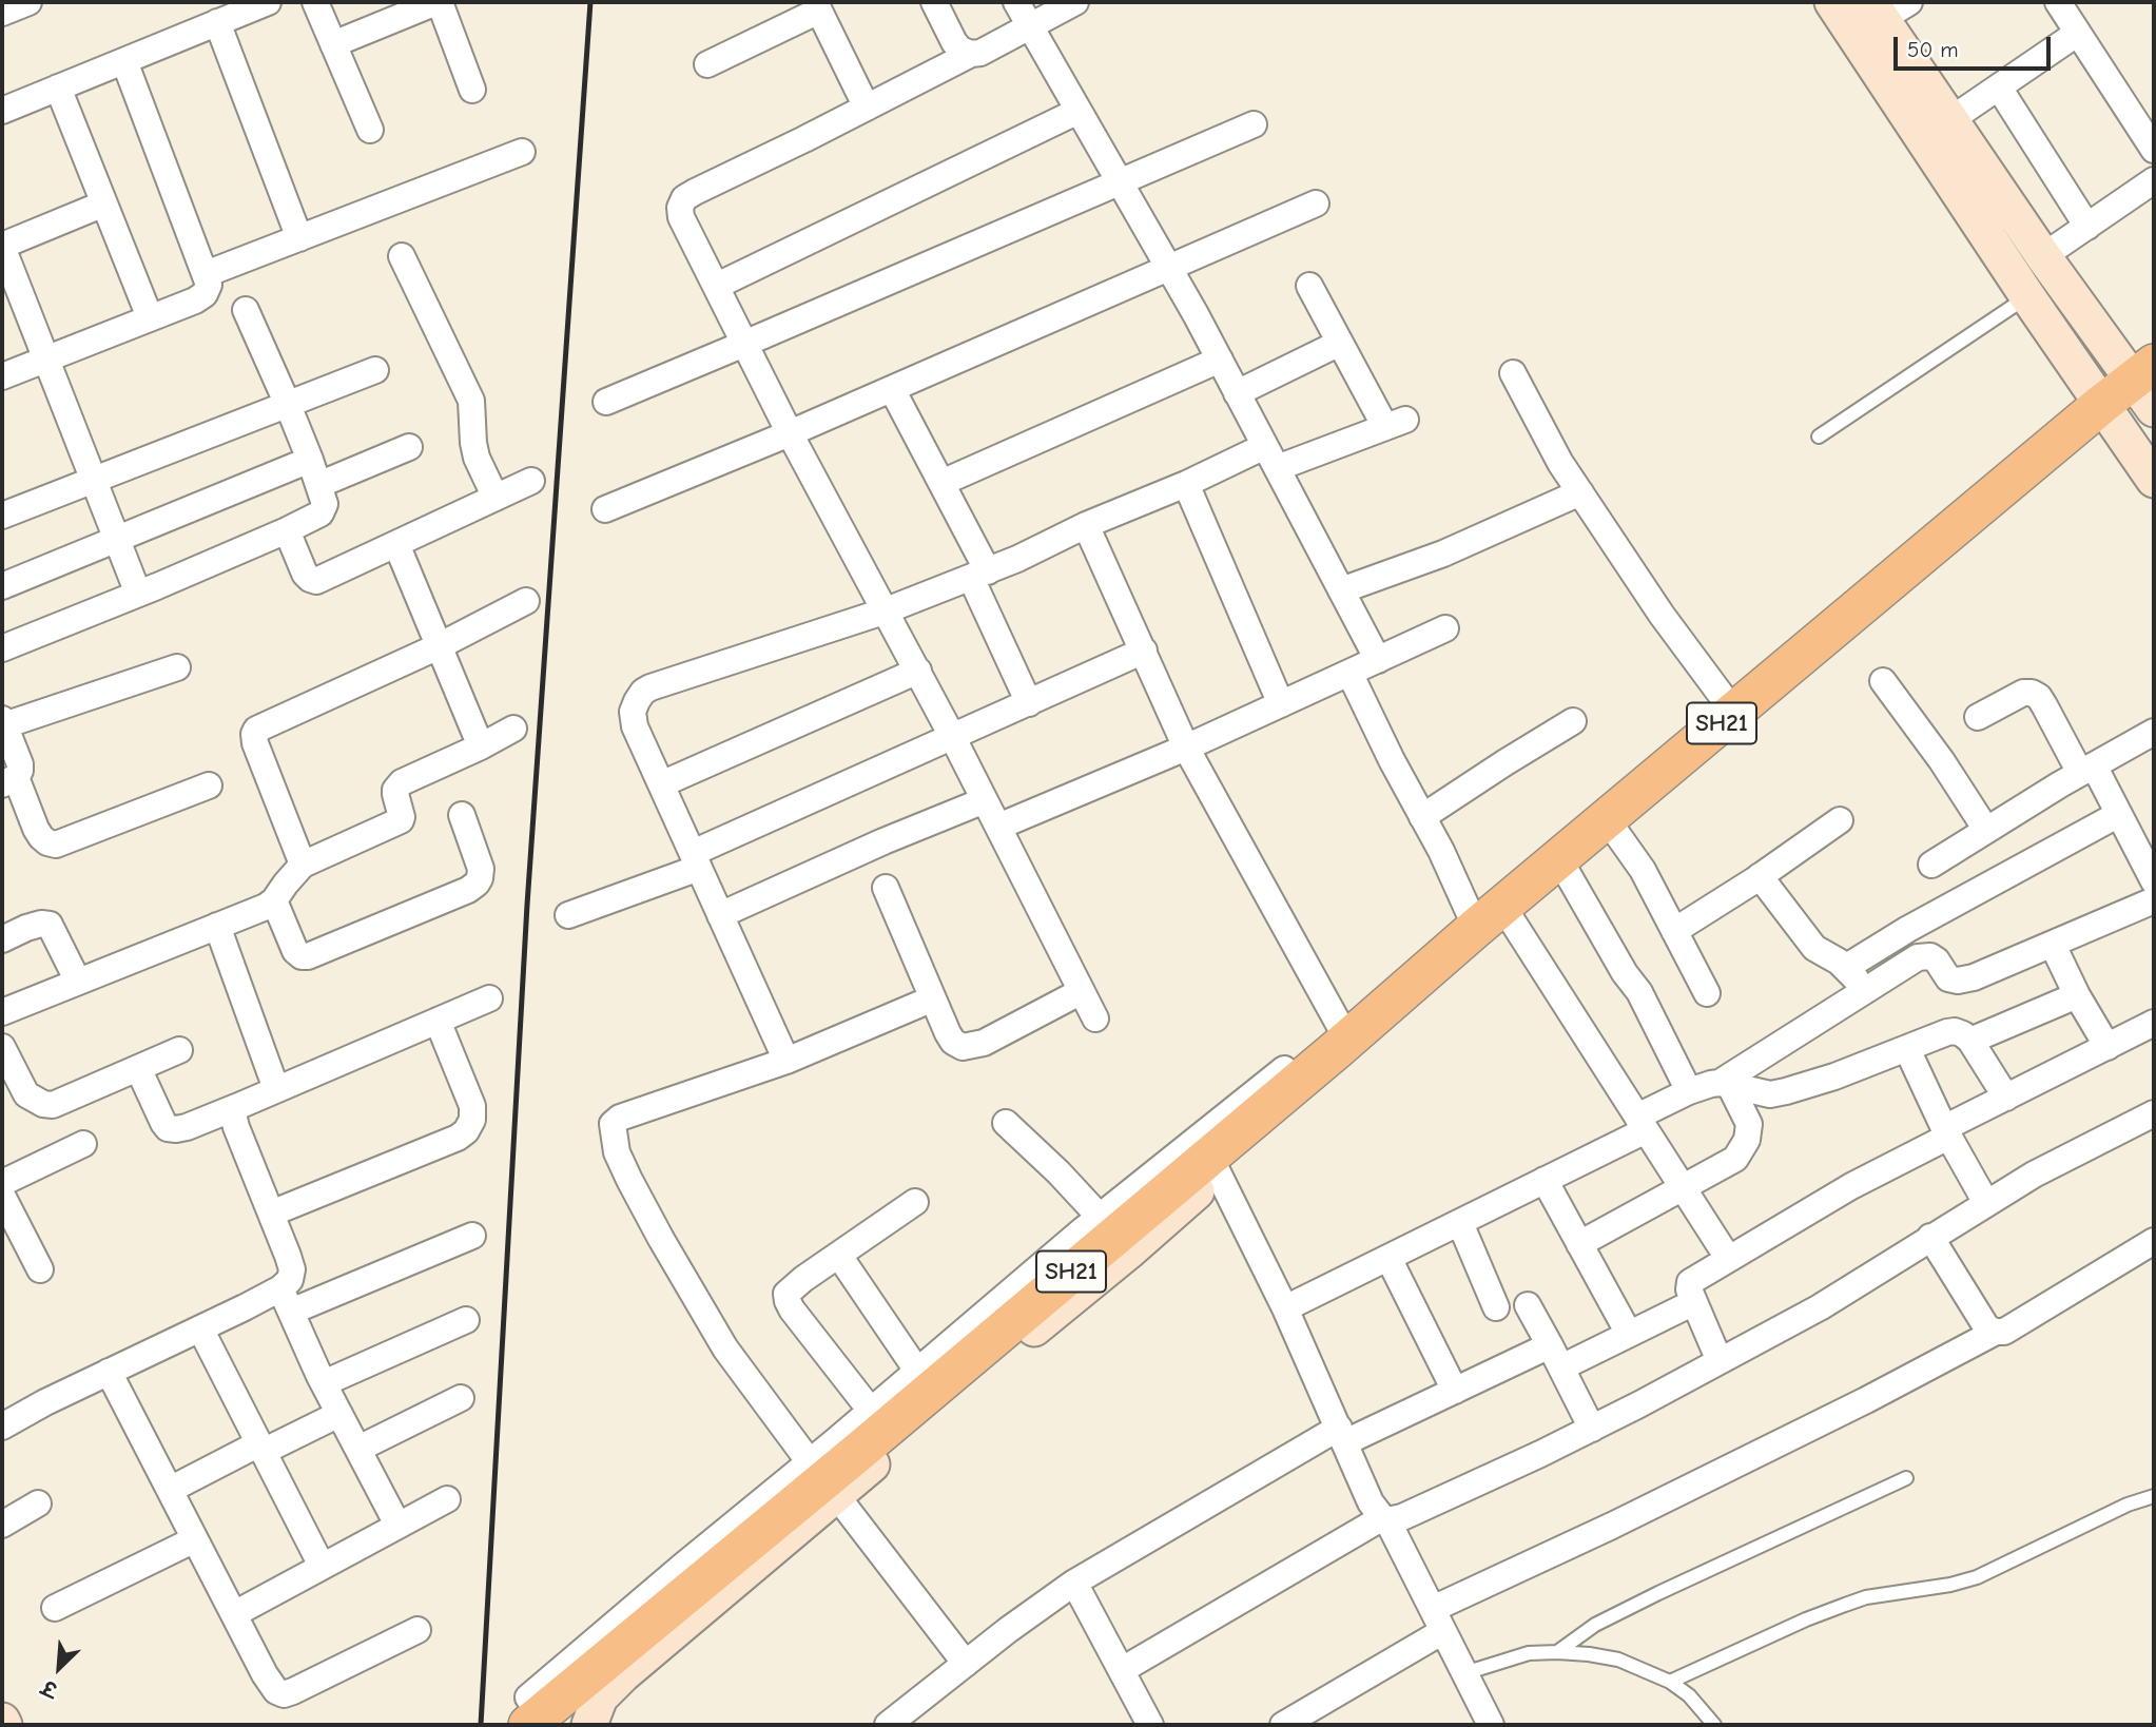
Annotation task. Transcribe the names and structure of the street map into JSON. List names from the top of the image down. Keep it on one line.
{"streets":{"main road":["SH21"]},"scale_bar":"50 m","north":"bottom left"}
